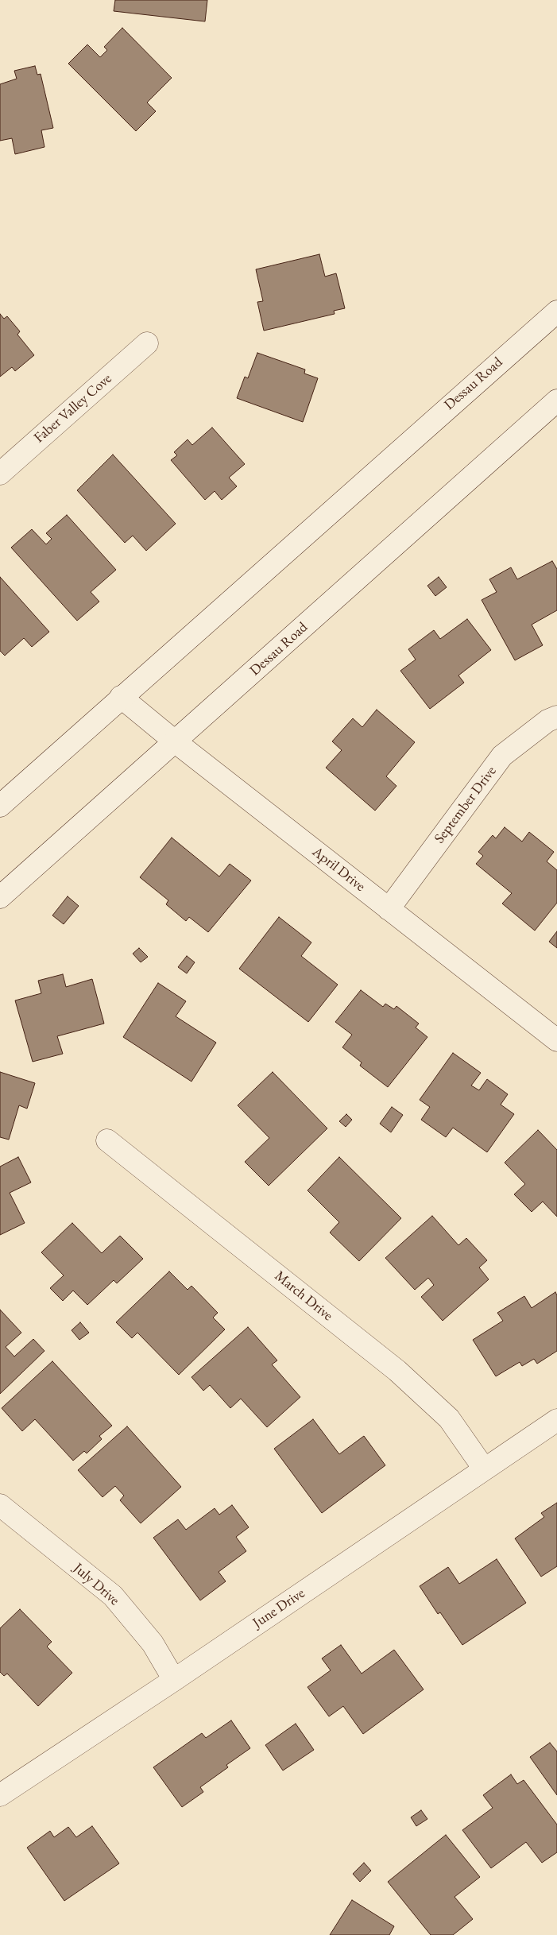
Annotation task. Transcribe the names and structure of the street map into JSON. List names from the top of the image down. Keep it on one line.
{"streets":{"street":["Dessau Road","Faber Valley Cove","September Drive","April Drive","March Drive","July Drive","June Drive"]},"crossings":[["Dessau Road","April Drive"],["September Drive","April Drive"],["March Drive","June Drive"],["July Drive","June Drive"]]}
